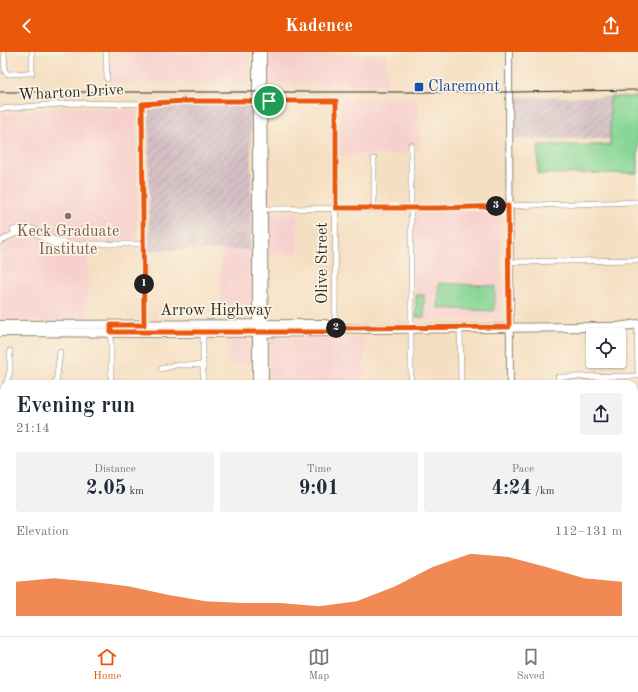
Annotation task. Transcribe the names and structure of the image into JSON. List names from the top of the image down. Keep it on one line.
{"streets":{"main road":["Arrow Highway"],"street":["Wharton Drive","Olive Street"]},"crossings":[["Wharton Drive","Olive Street"],["Olive Street","Arrow Highway"]],"places":{"transit":["Claremont"],"other":["Keck Graduate Institute"]},"page":{"header":"Kadence","pins":["3","1","2"],"heading":["Evening run","21:14"],"stats":[["Distance","2.05 km"],["Time","9:01"],["Pace","4:24 /km"]],"chart":["Elevation","112–131 m"],"tabs":["Home","Map","Saved"]}}
